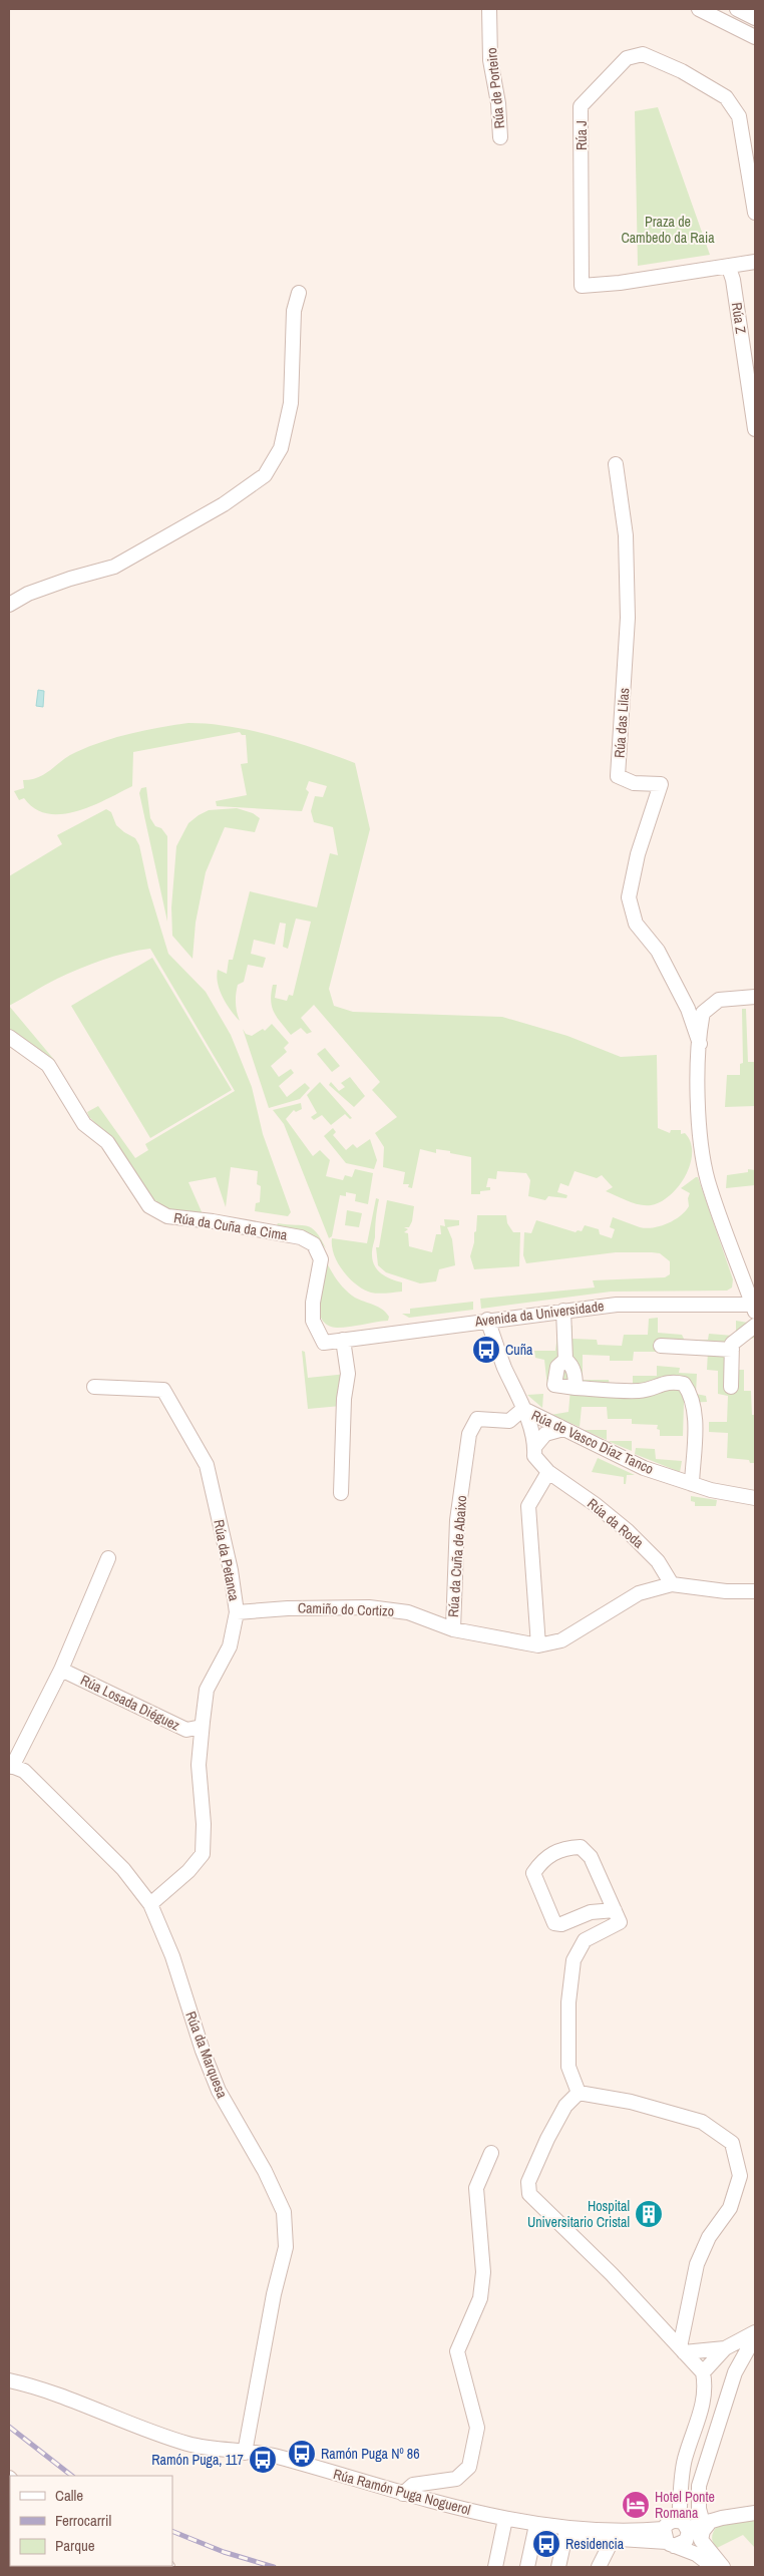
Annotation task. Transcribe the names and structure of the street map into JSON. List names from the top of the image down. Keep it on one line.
{"streets":{"street":["Rúa de Porteiro","Rúa J","Rúa Z","Rúa das Lilas","Rúa da Cuña da Cima","Avenida da Universidade","Rúa de Vasco Díaz Tanco","Rúa da Roda","Rúa da Cuña de Abaixo","Rúa da Petanca","Camiño do Cortizo","Rúa Losada Diéguez","Rúa da Marquesa","Rúa Ramón Puga Noguerol"]},"crossings":[["Rúa J","Rúa Z"],["Rúa da Cuña da Cima","Avenida da Universidade"],["Avenida da Universidade","Rúa de Vasco Díaz Tanco"],["Rúa de Vasco Díaz Tanco","Rúa da Roda"],["Rúa de Vasco Díaz Tanco","Rúa da Cuña de Abaixo"],["Rúa da Roda","Rúa da Cuña de Abaixo"],["Rúa da Cuña de Abaixo","Camiño do Cortizo"],["Rúa da Petanca","Camiño do Cortizo"],["Rúa da Petanca","Rúa Losada Diéguez"],["Rúa da Petanca","Rúa da Marquesa"],["Rúa da Marquesa","Rúa Ramón Puga Noguerol"]],"parks":["Praza de Cambedo da Raia"],"places":{"bus stop":["Cuña","Ramón Puga Nº 86","Ramón Puga, 117","Residencia"],"building":["Hospital Universitario Cristal"],"hotel":["Hotel Ponte Romana"]},"legend":["Calle","Ferrocarril","Parque"]}
